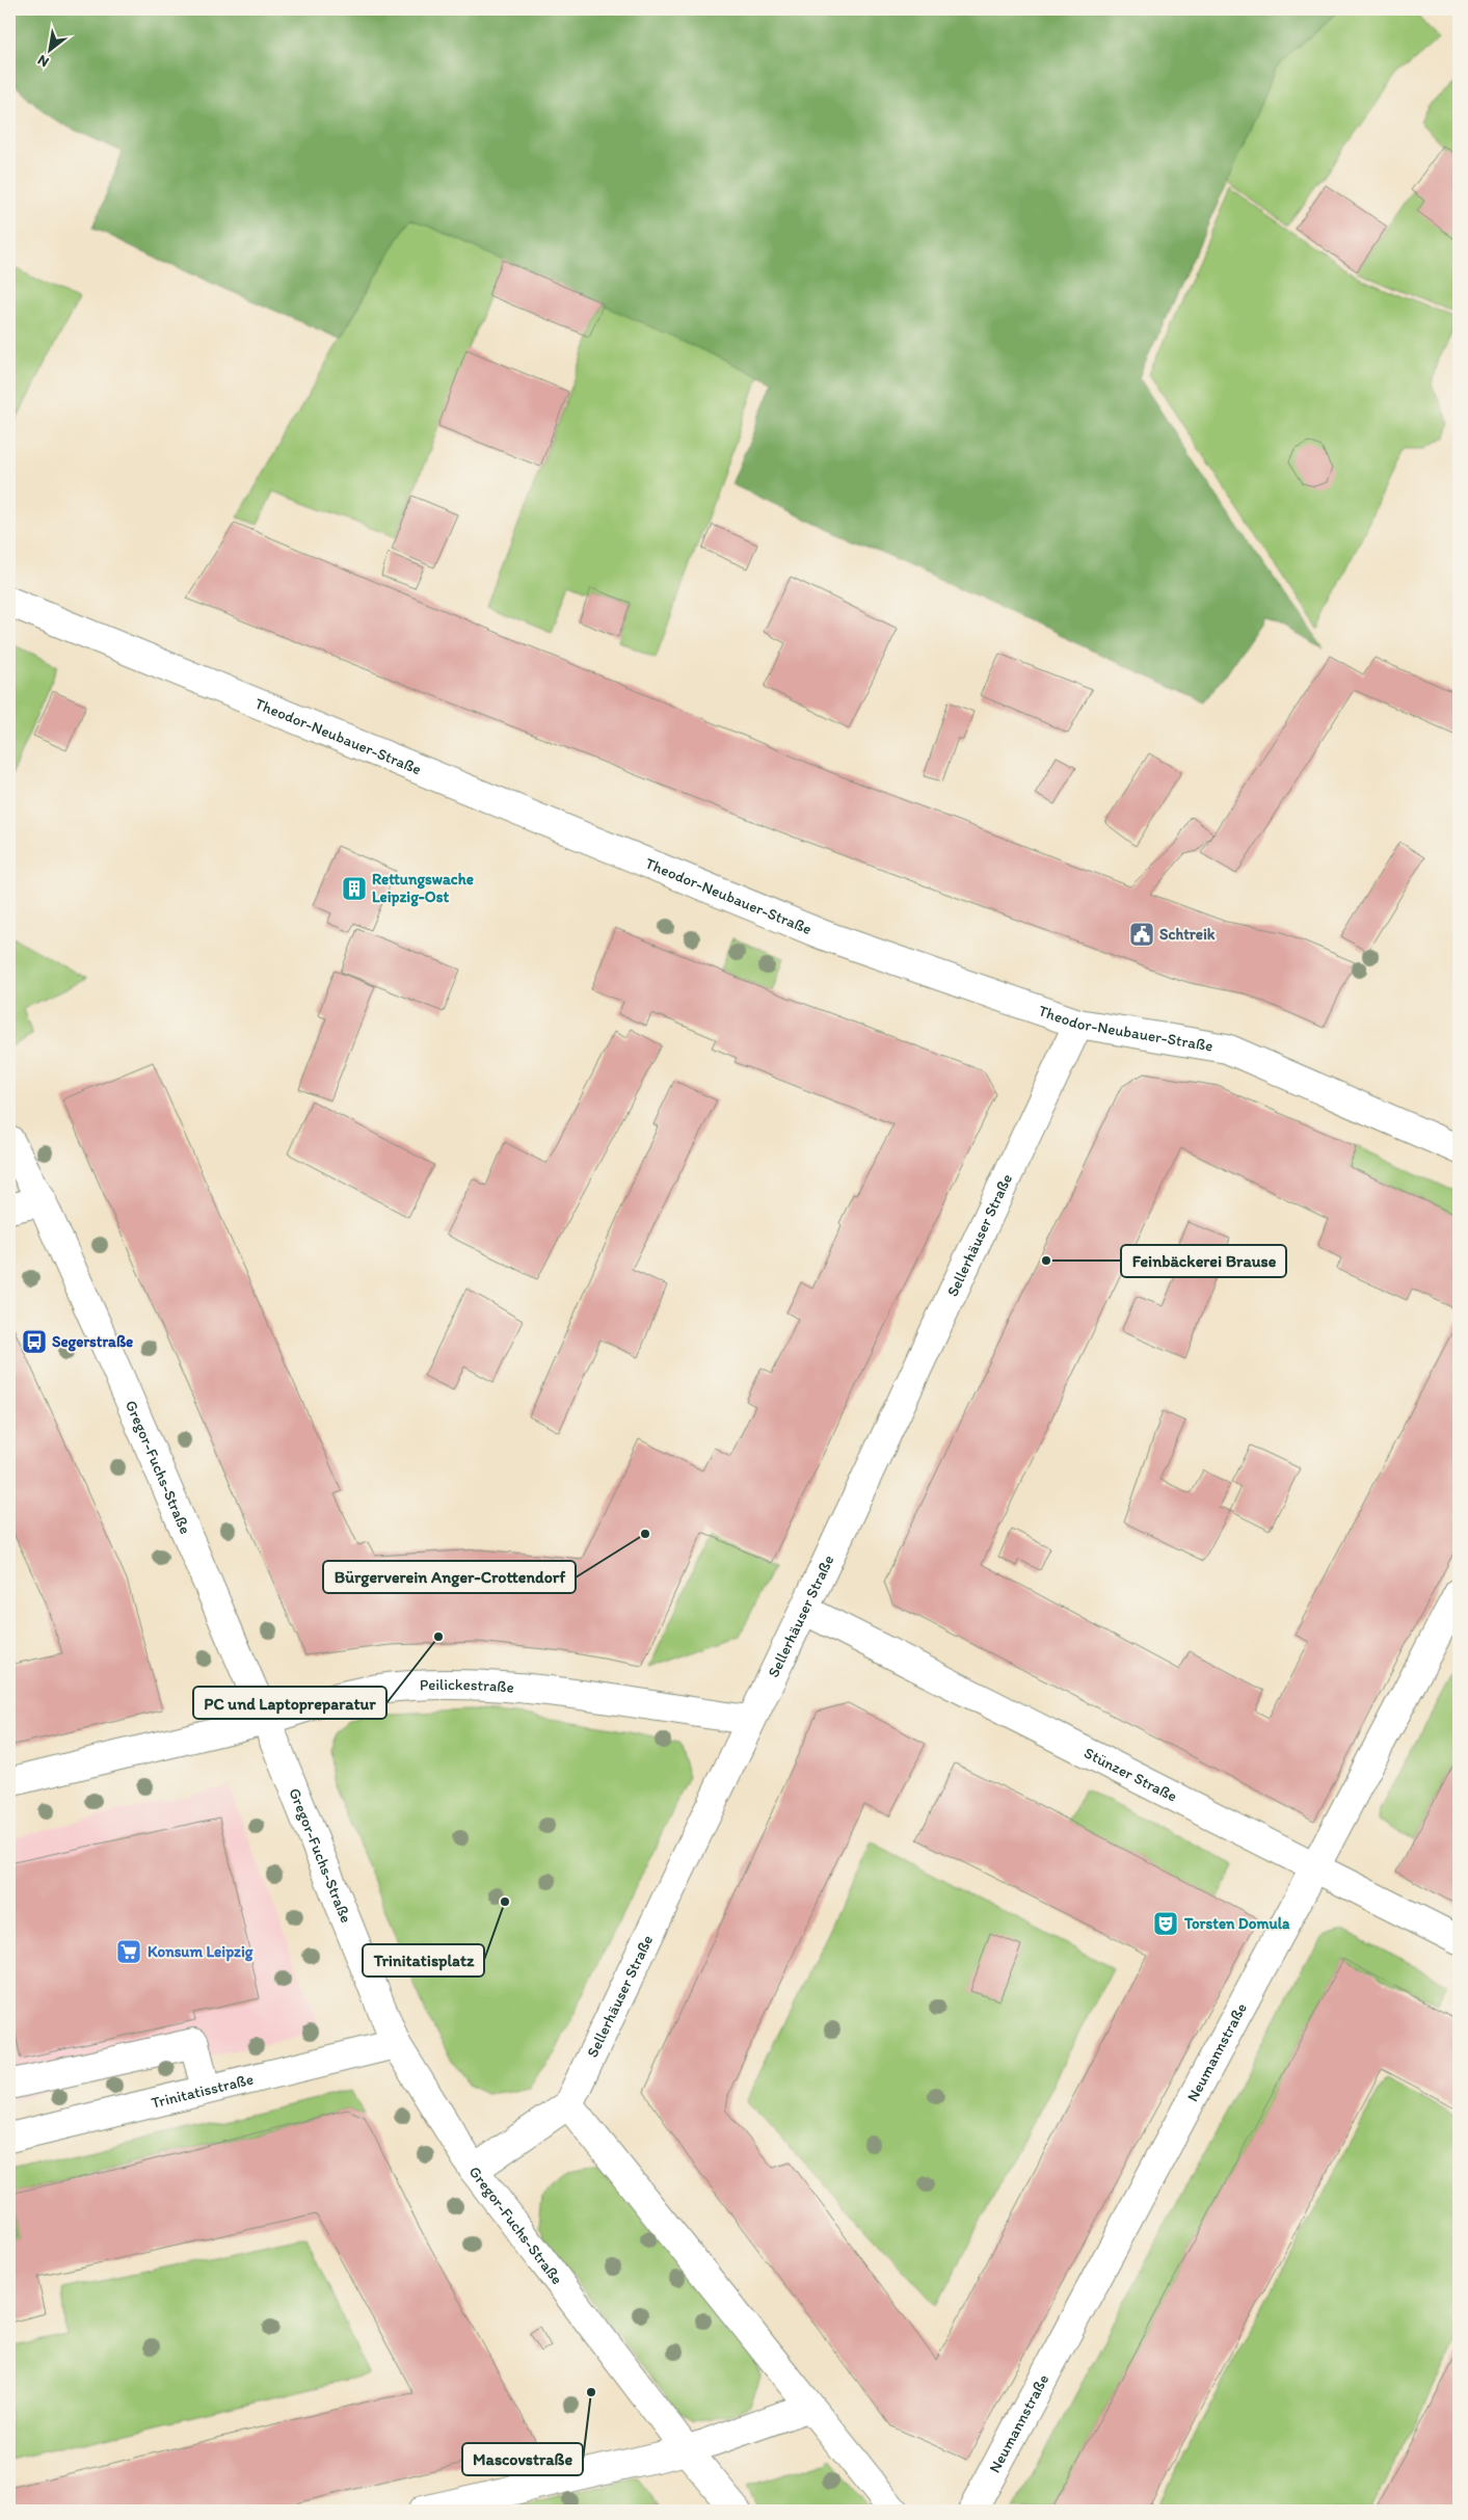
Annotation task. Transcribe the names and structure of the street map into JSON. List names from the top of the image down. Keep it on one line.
{"streets":{"street":["Theodor-Neubauer-Straße","Sellerhäuser Straße","Gregor-Fuchs-Straße","Peilickestraße","Stünzer Straße","Neumannstraße","Trinitatisstraße"]},"crossings":[["Theodor-Neubauer-Straße","Sellerhäuser Straße"],["Sellerhäuser Straße","Gregor-Fuchs-Straße"],["Sellerhäuser Straße","Peilickestraße"],["Sellerhäuser Straße","Stünzer Straße"],["Gregor-Fuchs-Straße","Peilickestraße"],["Gregor-Fuchs-Straße","Trinitatisstraße"],["Stünzer Straße","Neumannstraße"]],"places":{"building":["Rettungswache Leipzig-Ost"],"public building":["Schtreik"],"other":["Feinbäckerei Brause","Bürgerverein Anger-Crottendorf","PC und Laptopreparatur","Trinitatisplatz","Mascovstraße"],"bus stop":["Segerstraße"],"theatre":["Torsten Domula"],"supermarket":["Konsum Leipzig"]},"north":"bottom left"}
